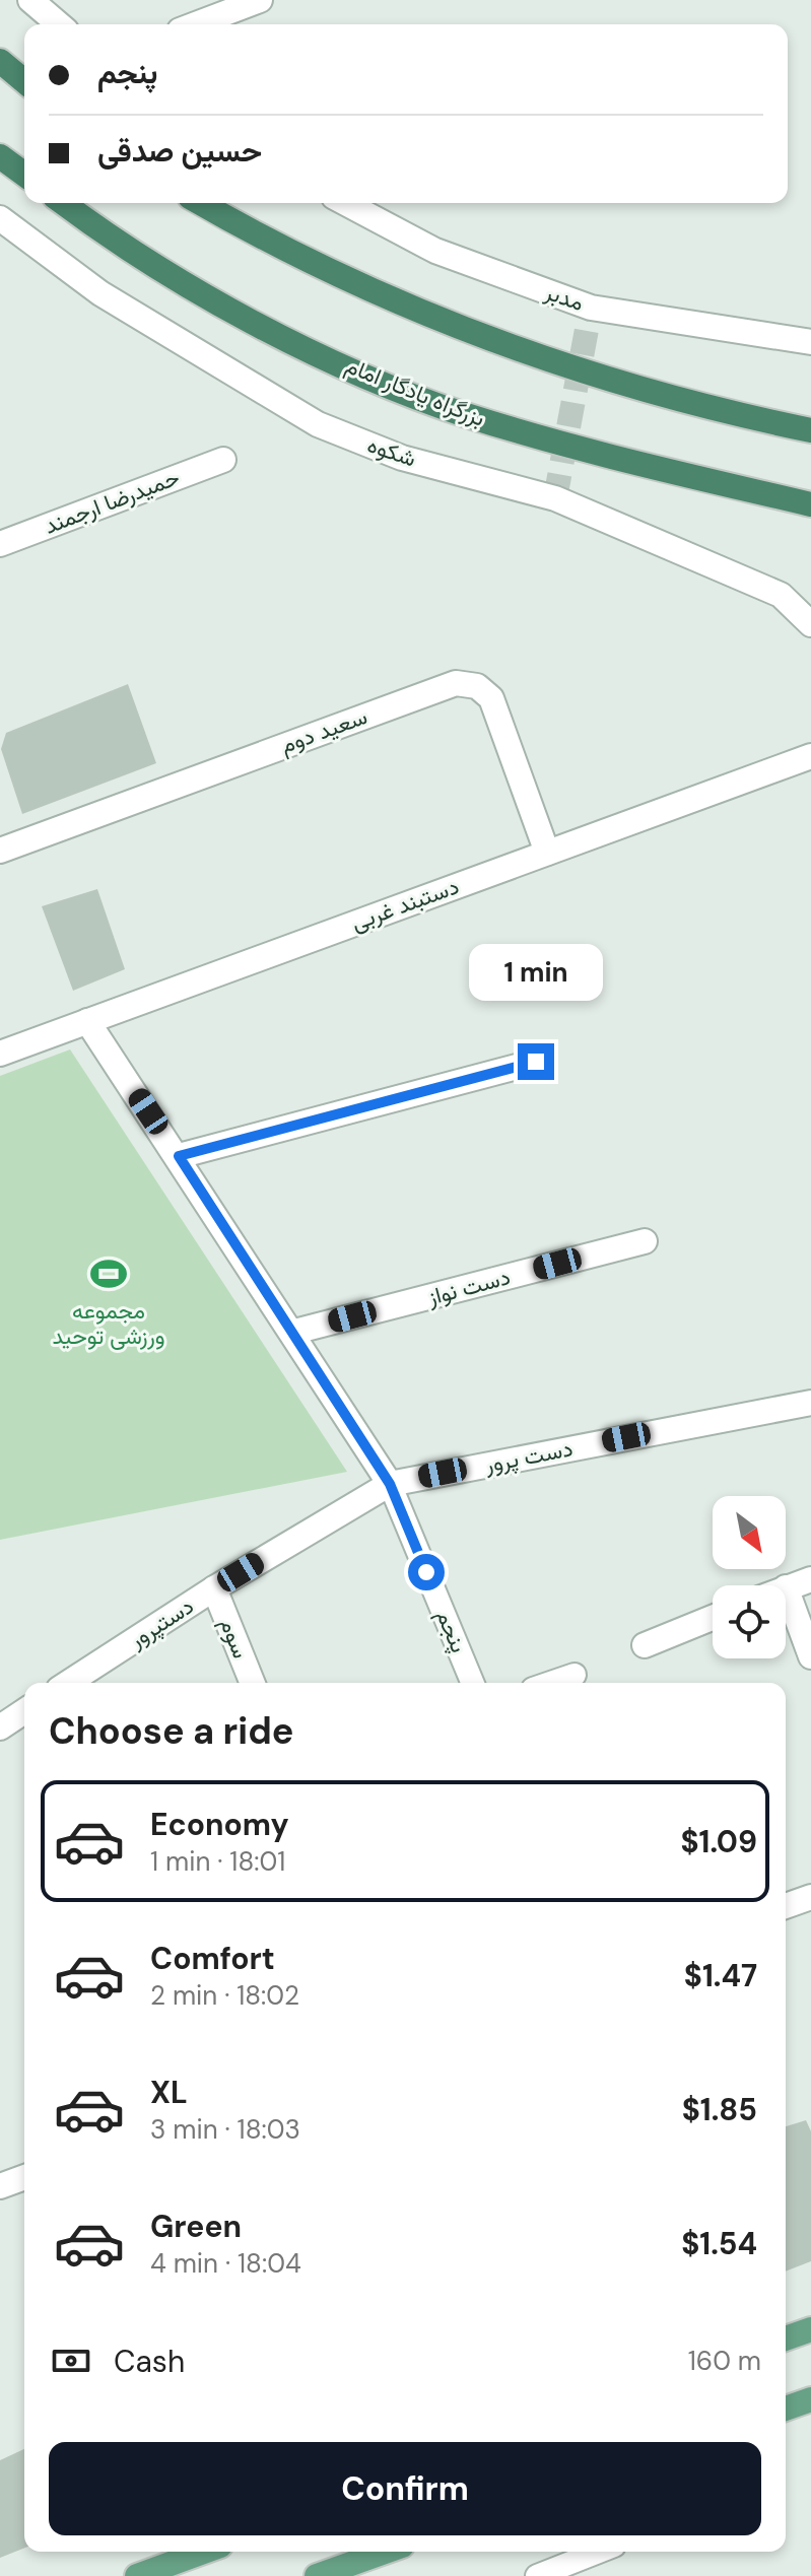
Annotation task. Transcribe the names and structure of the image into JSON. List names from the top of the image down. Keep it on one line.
{"streets":{"highway":["بزرگراه یادگار امام"],"street":["مدبر","شکوه","حمیدرضا ارجمند","سعید دوم","دستبند غربی","دست نواز","دست پرور","دستپرور","سوم"],"lane":["پنجم"]},"crossings":[["سعید دوم","دستبند غربی"],["دست پرور","دستپرور"],["دست پرور","پنجم"],["دستپرور","پنجم"],["دستپرور","سوم"]],"places":{"sports":["مجموعه ورزشی توحید"]},"north":"bottom right","page":{"banner":["پنجم","حسین صدقی"],"bubble":"1 min","heading":"Choose a ride","list":[{"name":"Economy","note":"1 min · 18:01","value":"$1.09"},{"name":"Comfort","note":"2 min · 18:02","value":"$1.47"},{"name":"XL","note":"3 min · 18:03","value":"$1.85"},{"name":"Green","note":"4 min · 18:04","value":"$1.54"}],"pay":["Cash","160 m"],"buttons":"Confirm"}}
